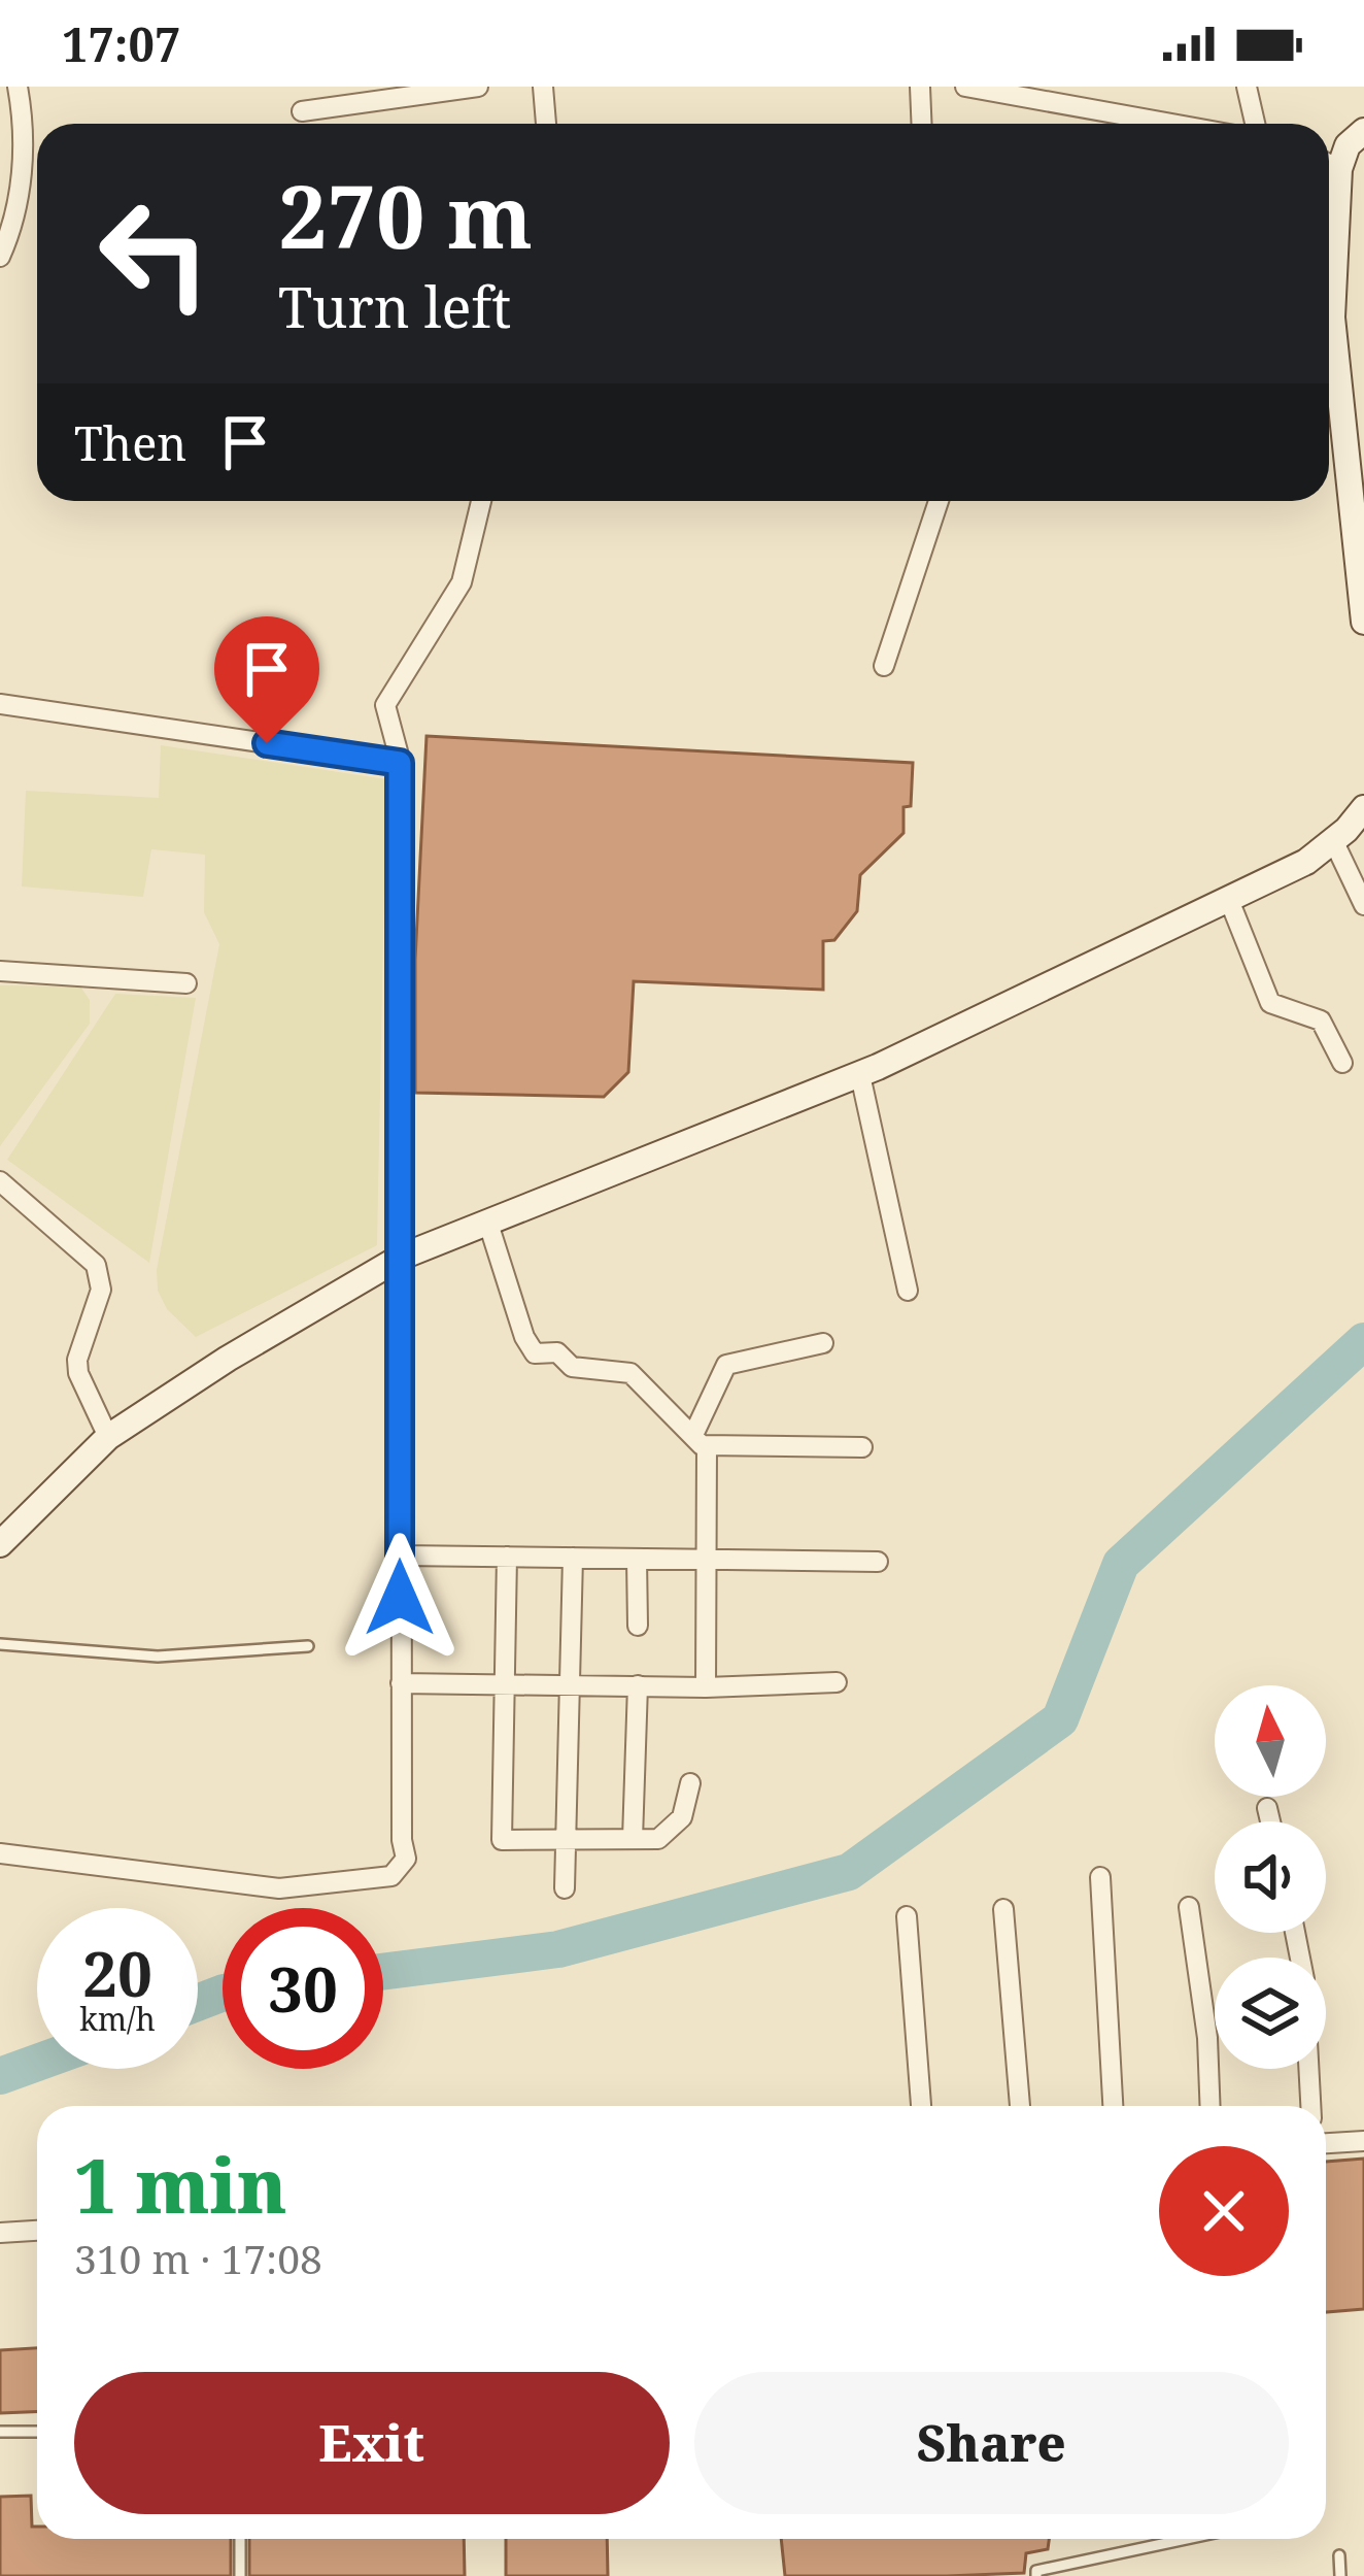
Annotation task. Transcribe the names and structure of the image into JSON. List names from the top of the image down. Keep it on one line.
{"north":"top","page":{"status":"17:07","turn":["270 m","Turn left"],"then":"Then","speed":"20 km/h","limit":"30","heading":["1 min","310 m · 17:08"],"buttons":["Exit","Share"]}}
